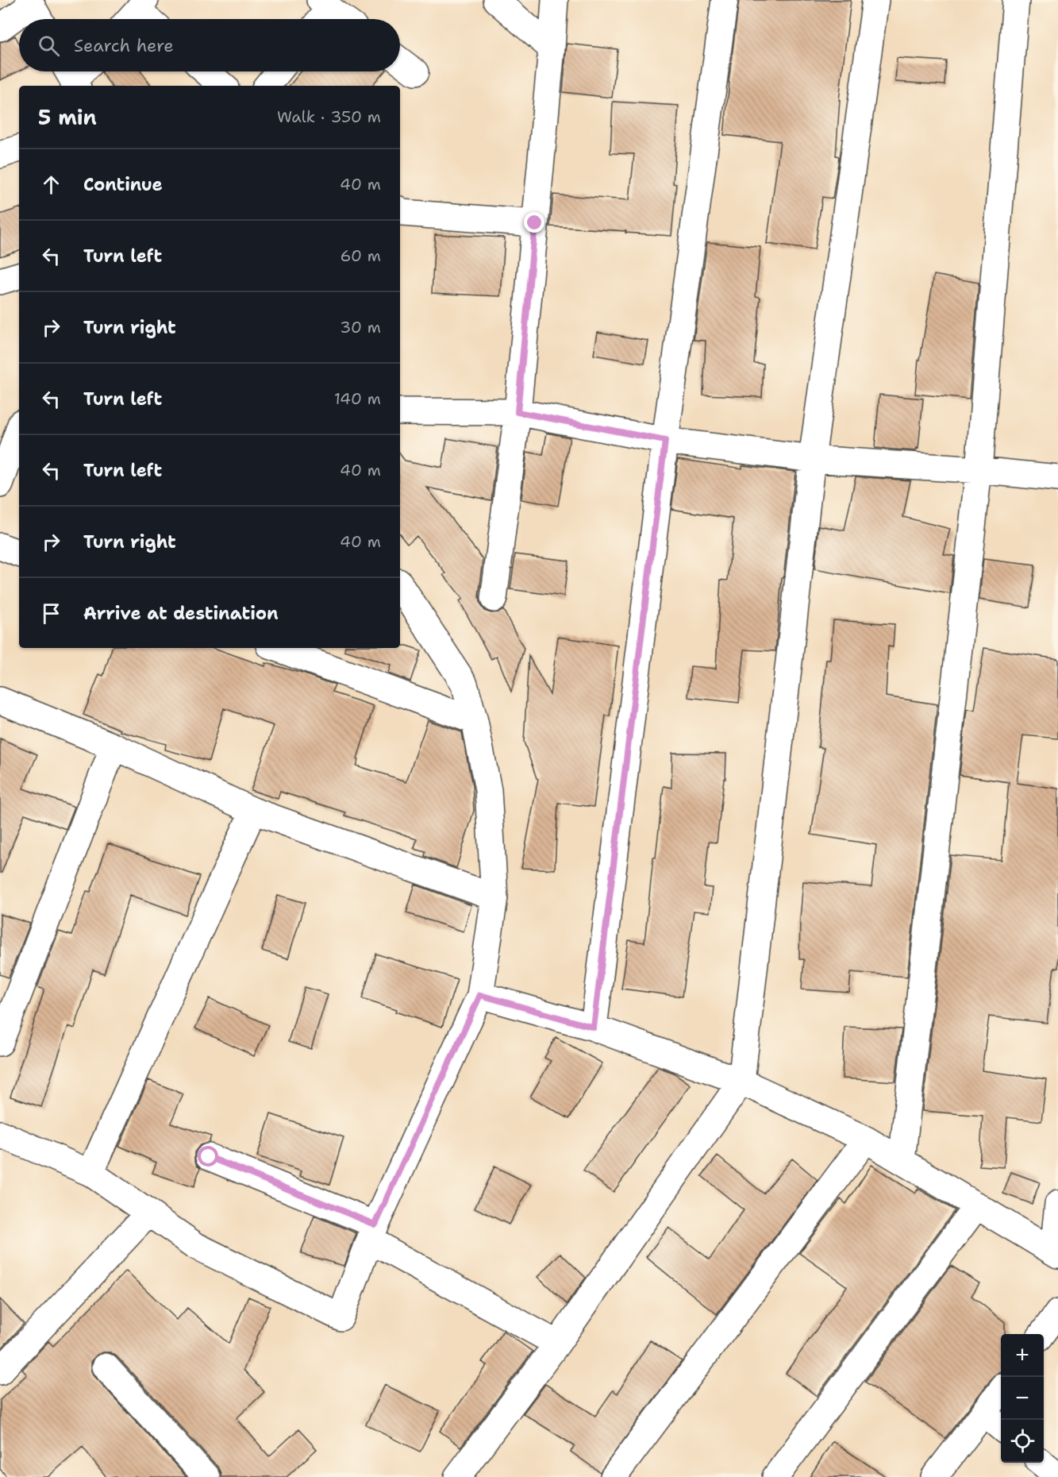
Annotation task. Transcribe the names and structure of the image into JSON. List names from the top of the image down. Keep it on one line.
{"page":{"search":"Search here","heading":["5 min","Walk · 350 m"],"list":[["Continue","40 m"],["Turn left","60 m"],["Turn right","30 m"],["Turn left","140 m"],["Turn left","40 m"],["Turn right","40 m"],"Arrive at destination"],"map_buttons":["+","−"]}}
